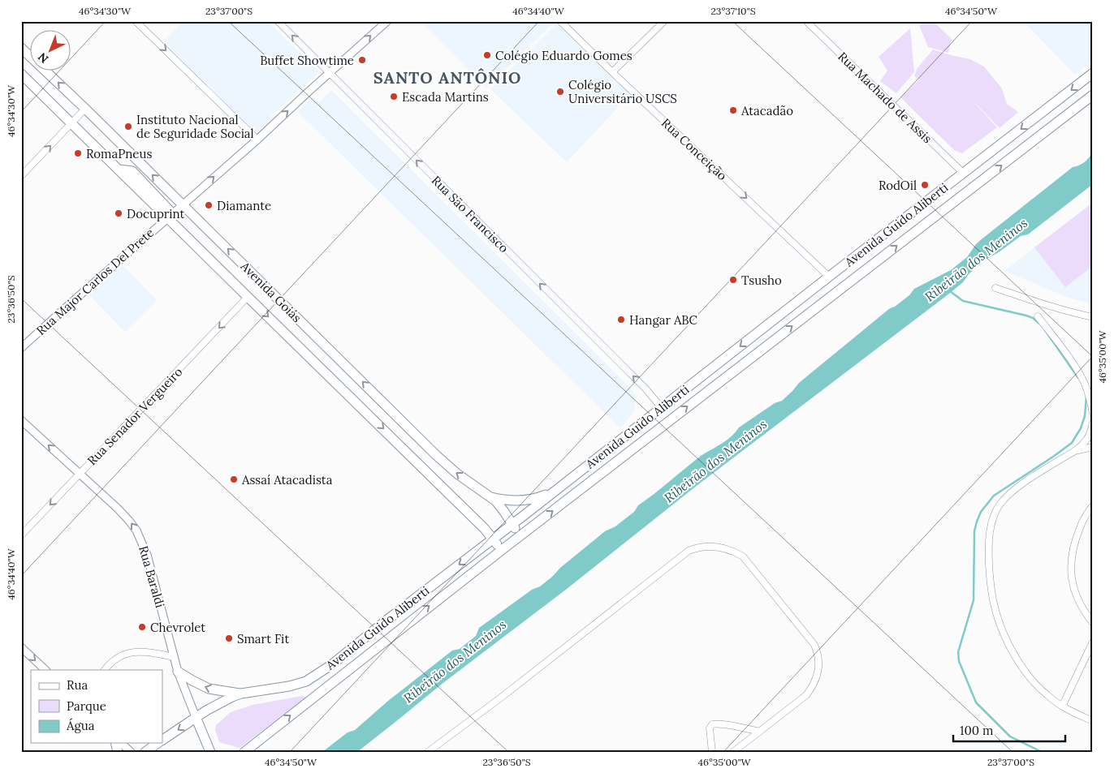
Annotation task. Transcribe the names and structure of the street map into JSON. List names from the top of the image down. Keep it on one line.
{"streets":{"main road":["Avenida Guido Aliberti","Avenida Goiás","Rua Baraldi"],"street":["Rua Machado de Assis","Rua Conceição","Rua São Francisco","Rua Major Carlos Del Prete","Rua Senador Vergueiro"]},"crossings":[["Rua Machado de Assis","Avenida Guido Aliberti"],["Rua Conceição","Avenida Guido Aliberti"],["Rua São Francisco","Avenida Guido Aliberti"],["Rua São Francisco","Rua Major Carlos Del Prete"],["Avenida Guido Aliberti","Avenida Goiás"],["Avenida Guido Aliberti","Rua Baraldi"],["Rua Major Carlos Del Prete","Avenida Goiás"],["Avenida Goiás","Rua Senador Vergueiro"],["Rua Senador Vergueiro","Rua Baraldi"]],"one_way":["Rua Conceição","Rua São Francisco","Rua Major Carlos Del Prete","Rua Senador Vergueiro","Rua Baraldi"],"districts":["SANTO ANTÔNIO"],"water":["Ribeirão dos Meninos"],"places":["Colégio Eduardo Gomes","Buffet Showtime","Colégio Universitário USCS","Escada Martins","Atacadão","Instituto Nacional de Seguridade Social","RomaPneus","RodOil","Diamante","Docuprint","Tsusho","Hangar ABC","Assaí Atacadista","Chevrolet","Smart Fit"],"legend":["Rua","Parque","Água"],"scale_bar":"100 m","north":"bottom left","coordinates":["46°34'30\"W","23°37'00\"S","46°34'40\"W","23°37'10\"S","46°34'50\"W","23°36'50\"S","46°35'00\"W"]}
